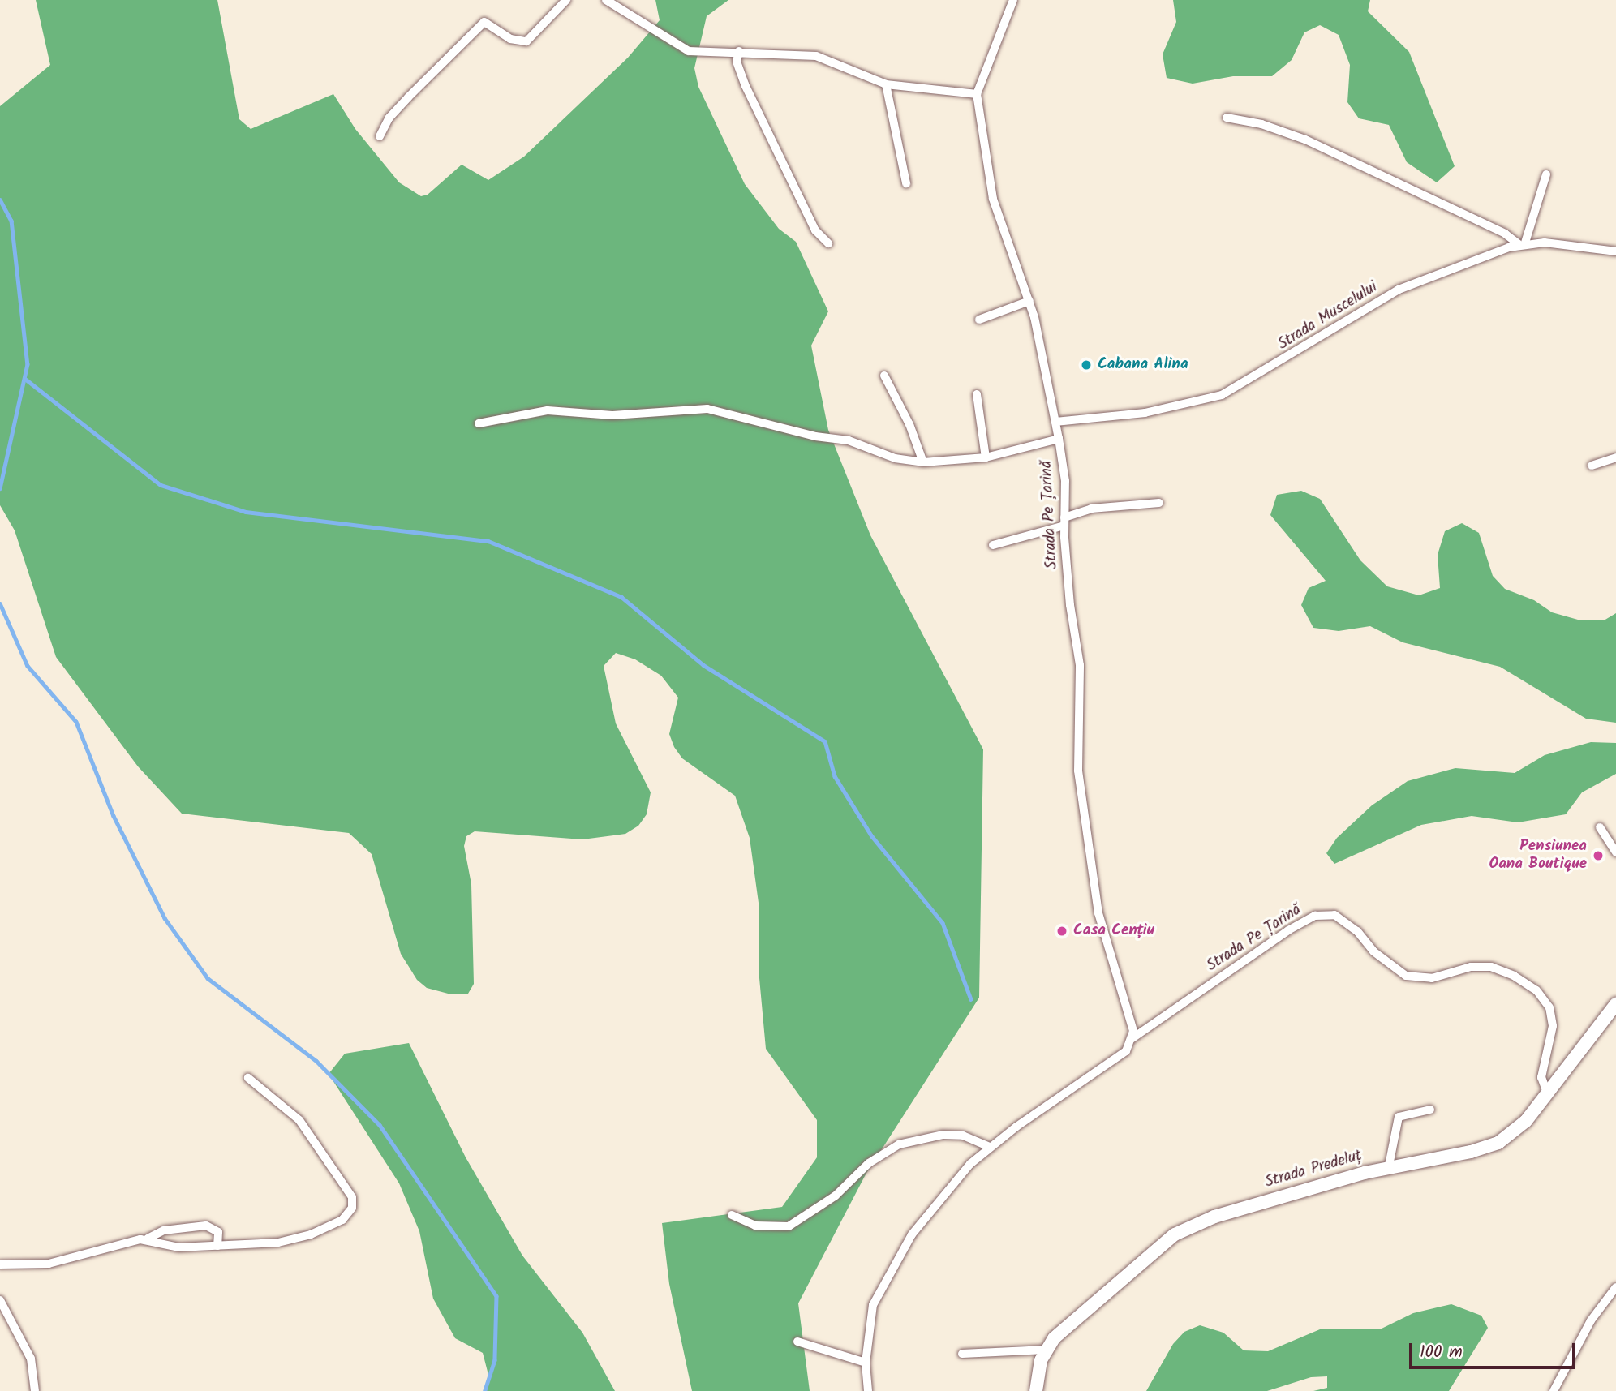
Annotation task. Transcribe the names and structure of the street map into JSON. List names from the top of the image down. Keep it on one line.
{"streets":{"main road":["Strada Predeluț"],"street":["Strada Muscelului","Strada Pe Țarină"]},"crossings":[["Strada Muscelului","Strada Pe Țarină"],["Strada Pe Țarină","Strada Predeluț"]],"places":["Cabana Alina","Pensiunea Oana Boutique","Casa Cențiu"],"scale_bar":"100 m"}
